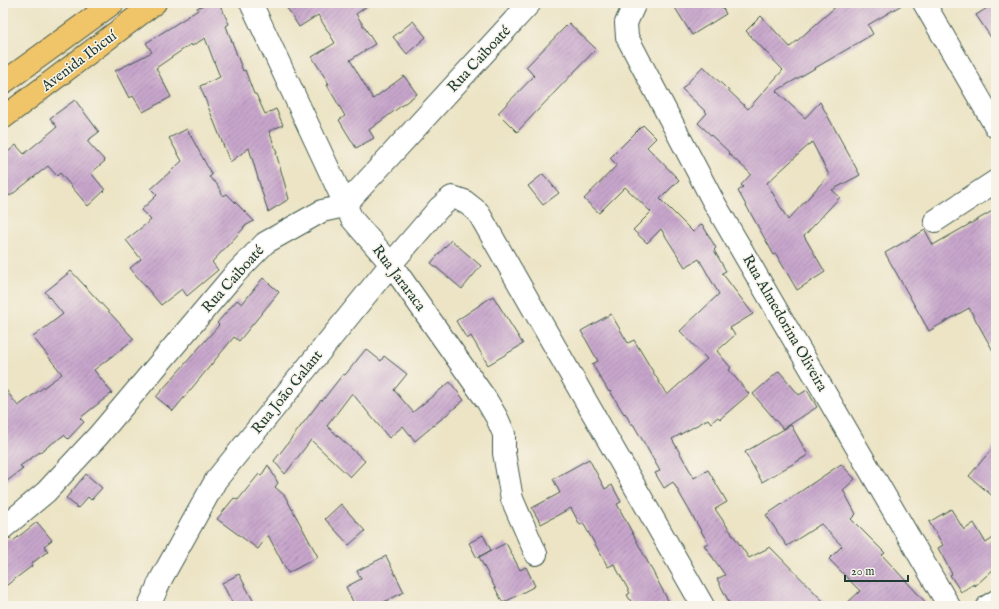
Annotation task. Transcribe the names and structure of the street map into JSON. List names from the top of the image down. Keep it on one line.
{"streets":{"main road":["Avenida Ibicuí"],"street":["Rua Caiboaté","Rua Jararaca","Rua Almedorina Oliveira","Rua João Galant"]},"crossings":[["Rua Caiboaté","Rua Jararaca"],["Rua Jararaca","Rua João Galant"]],"scale_bar":"20 m"}
